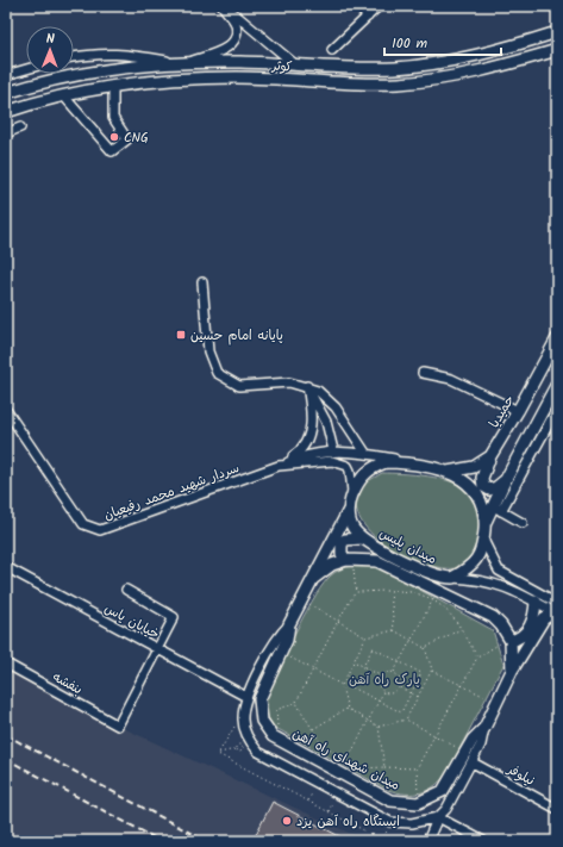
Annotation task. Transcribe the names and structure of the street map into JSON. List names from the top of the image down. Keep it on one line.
{"streets":{"main road":["کوثر","حمیدیا","میدان پلیس","میدان شهدای راه آهن"],"street":["سردار شهید محمد رفیعیان","خیابان یاس","بنفشه","نیلوفر"]},"crossings":[["حمیدیا","سردار شهید محمد رفیعیان"],["حمیدیا","میدان پلیس"],["حمیدیا","میدان شهدای راه آهن"],["سردار شهید محمد رفیعیان","میدان پلیس"],["سردار شهید محمد رفیعیان","میدان شهدای راه آهن"],["میدان پلیس","میدان شهدای راه آهن"],["خیابان یاس","بنفشه"]],"parks":["پارک راه آهن"],"places":{"other":["CNG","ایستگاه راه آهن یزد"],"transit":["پایانه امام حسین"]},"scale_bar":"100 m","north":"top"}
